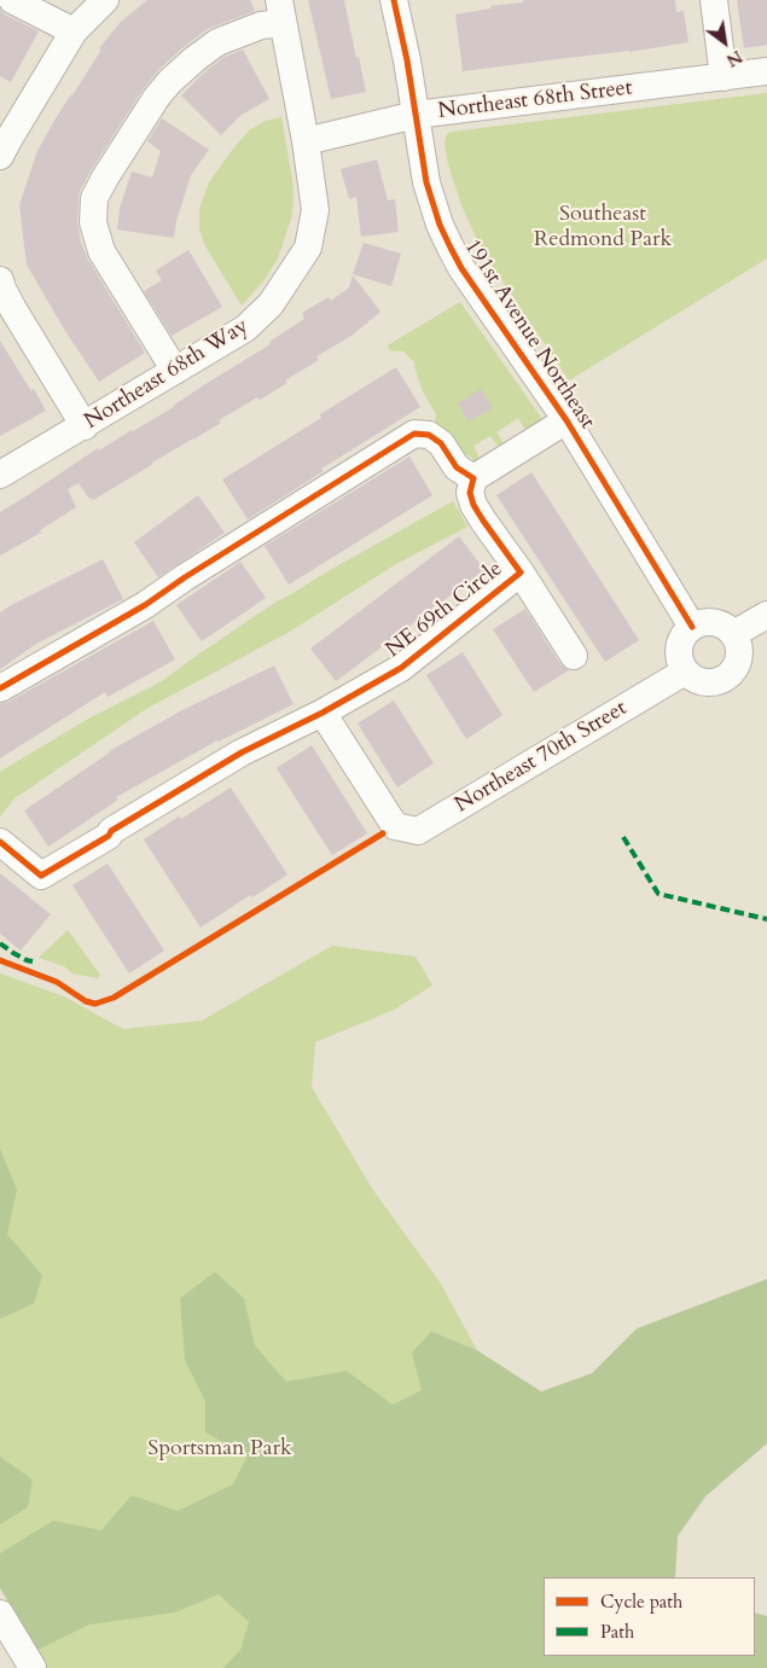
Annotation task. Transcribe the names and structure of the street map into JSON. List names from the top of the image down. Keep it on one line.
{"streets":{"street":["Northeast 68th Street","191st Avenue Northeast","Northeast 68th Way","NE 69th Circle","Northeast 70th Street"]},"crossings":[["Northeast 68th Street","191st Avenue Northeast"],["Northeast 68th Street","Northeast 68th Way"],["191st Avenue Northeast","Northeast 70th Street"],["NE 69th Circle","Northeast 70th Street"]],"parks":["Southeast Redmond Park","Sportsman Park"],"legend":["Cycle path","Path"],"north":"bottom right"}
